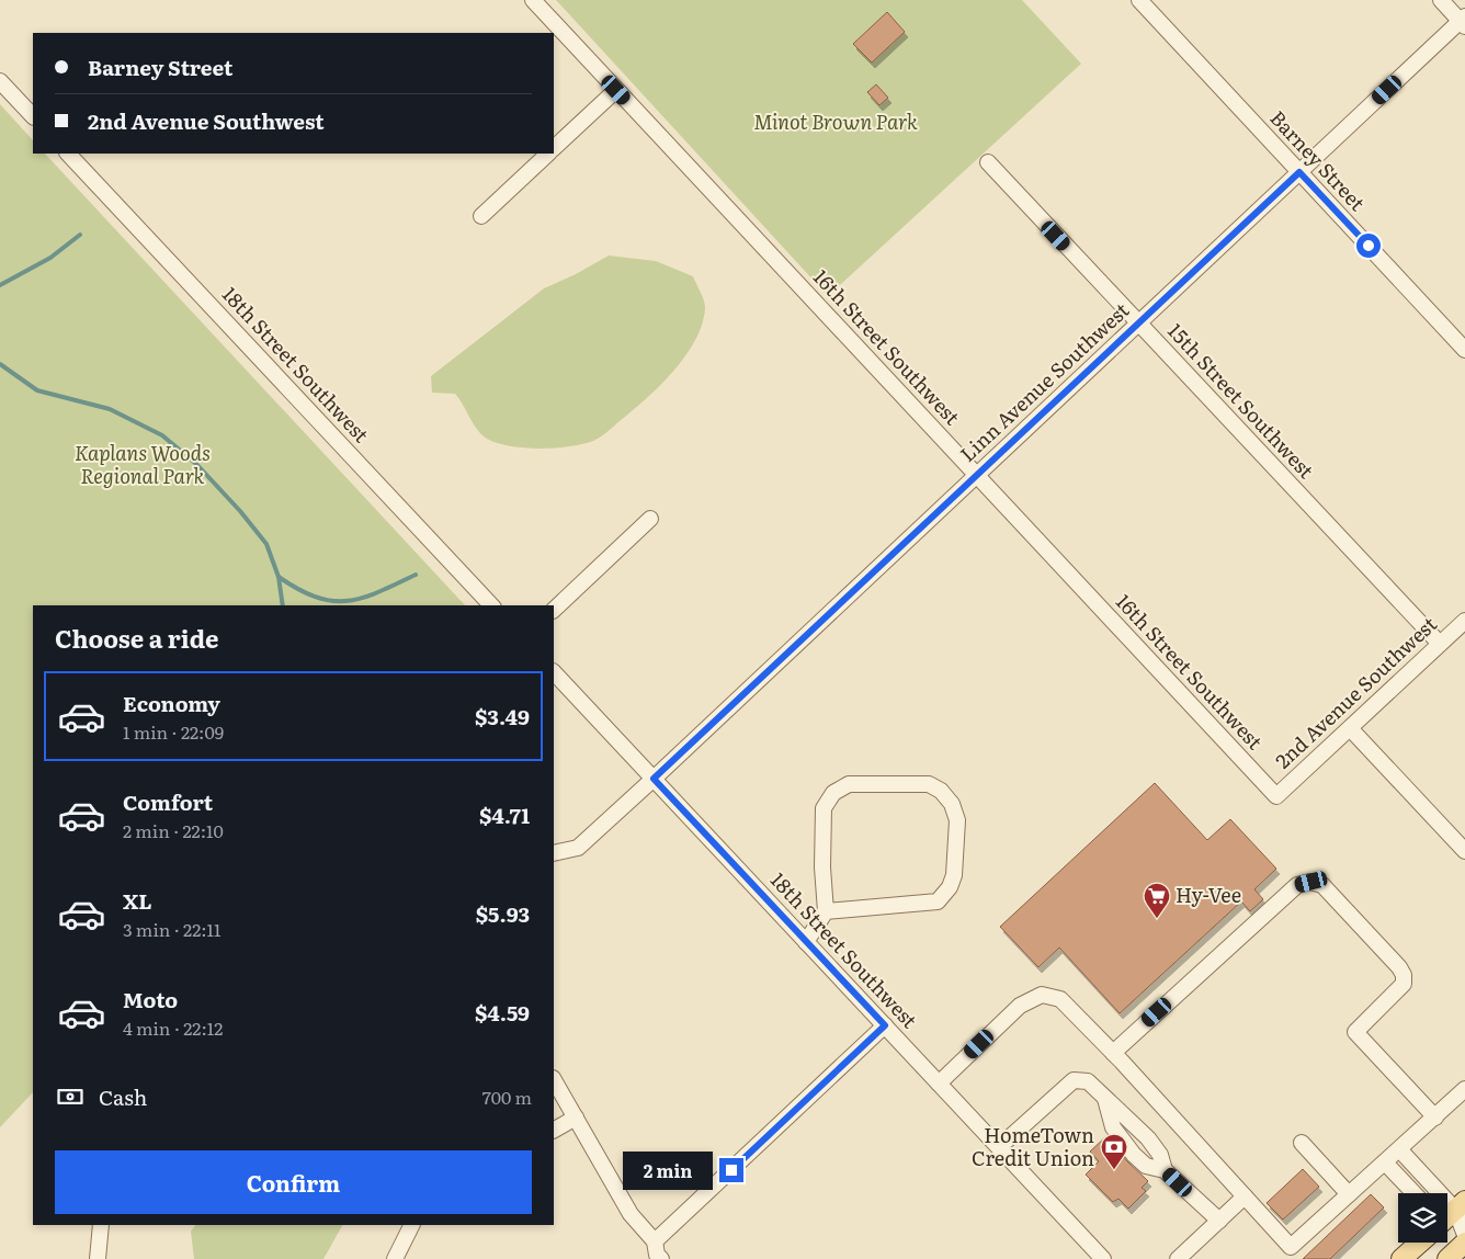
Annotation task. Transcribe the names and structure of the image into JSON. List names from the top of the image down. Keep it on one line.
{"streets":{"street":["Barney Street","16th Street Southwest","18th Street Southwest","Linn Avenue Southwest","15th Street Southwest","2nd Avenue Southwest"]},"crossings":[["Barney Street","Linn Avenue Southwest"],["16th Street Southwest","Linn Avenue Southwest"],["16th Street Southwest","2nd Avenue Southwest"],["18th Street Southwest","Linn Avenue Southwest"],["Linn Avenue Southwest","15th Street Southwest"],["15th Street Southwest","2nd Avenue Southwest"]],"parks":["Minot Brown Park","Kaplans Woods Regional Park"],"places":{"supermarket":["Hy-Vee"],"bank":["HomeTown Credit Union"]},"page":{"banner":["Barney Street","2nd Avenue Southwest"],"heading":"Choose a ride","list":[{"name":"Economy","note":"1 min · 22:09","value":"$3.49"},{"name":"Comfort","note":"2 min · 22:10","value":"$4.71"},{"name":"XL","note":"3 min · 22:11","value":"$5.93"},{"name":"Moto","note":"4 min · 22:12","value":"$4.59"}],"pay":["Cash","700 m"],"buttons":"Confirm","bubble":"2 min"}}
